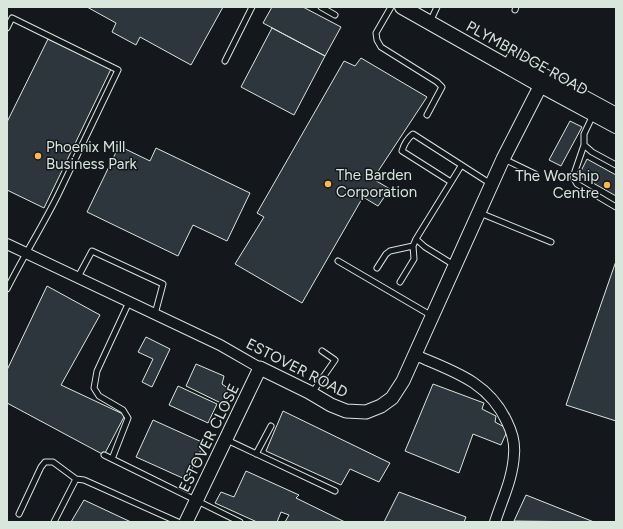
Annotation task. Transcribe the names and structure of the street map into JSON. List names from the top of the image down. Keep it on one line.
{"streets":{"main road":["PLYMBRIDGE ROAD"],"street":["ESTOVER ROAD","ESTOVER CLOSE"]},"crossings":[["PLYMBRIDGE ROAD","ESTOVER ROAD"],["ESTOVER ROAD","ESTOVER CLOSE"]],"places":["Phoenix Mill Business Park","The Barden Corporation","The Worship Centre"]}
